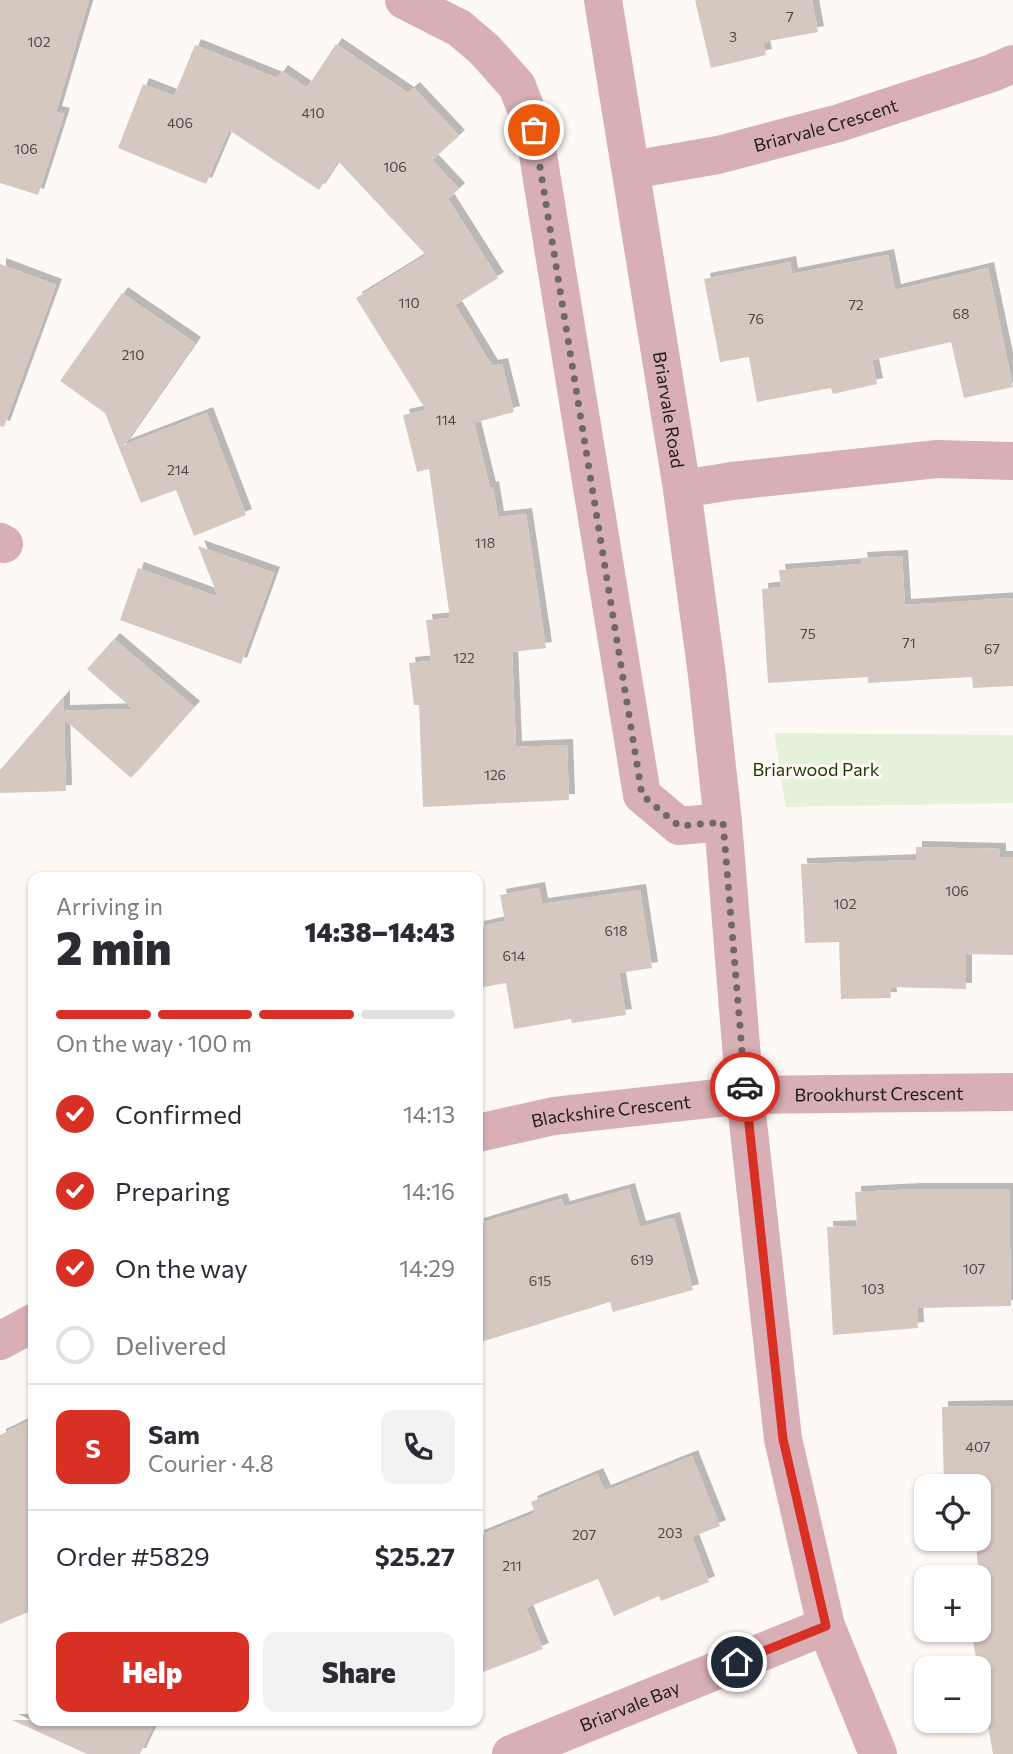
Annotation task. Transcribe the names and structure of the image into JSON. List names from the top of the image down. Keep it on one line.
{"streets":{"street":["Briarvale Crescent","Briarvale Road","Brookhurst Crescent","Blackshire Crescent","Briarvale Bay"]},"crossings":[["Briarvale Crescent","Briarvale Road"],["Briarvale Road","Brookhurst Crescent"],["Briarvale Road","Blackshire Crescent"],["Briarvale Road","Briarvale Bay"],["Brookhurst Crescent","Blackshire Crescent"]],"parks":["Briarwood Park"],"house_numbers":["7","3","102","410","406","106","106","110","72","68","76","210","114","214","118","75","71","67","122","126","106","102","618","614","619","107","615","103","407","203","207","211"],"page":{"heading":["2 min","Arriving in","14:38–14:43"],"panel":["Sam","Courier · 4.8","Order #5829","$25.27"],"bar":"On the way · 100 m","list":[["Confirmed","14:13"],["Preparing","14:16"],["On the way","14:29"],"Delivered"],"round":"S","map_buttons":["+","−"],"buttons":["Help","Share"]}}
